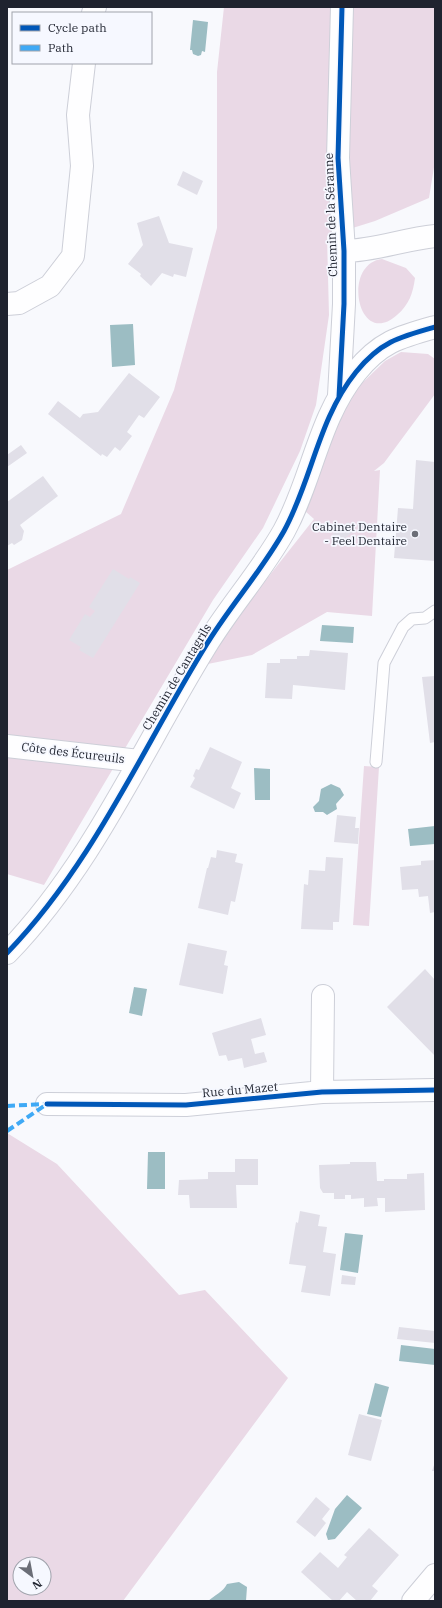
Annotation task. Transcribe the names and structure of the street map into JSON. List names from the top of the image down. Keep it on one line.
{"streets":{"street":["Chemin de la Séranne","Chemin de Cantagrils","Côte des Écureuils","Rue du Mazet"]},"crossings":[["Chemin de la Séranne","Chemin de Cantagrils"],["Chemin de Cantagrils","Côte des Écureuils"]],"places":["Cabinet Dentaire - Feel Dentaire"],"legend":["Cycle path","Path"],"north":"bottom right"}
